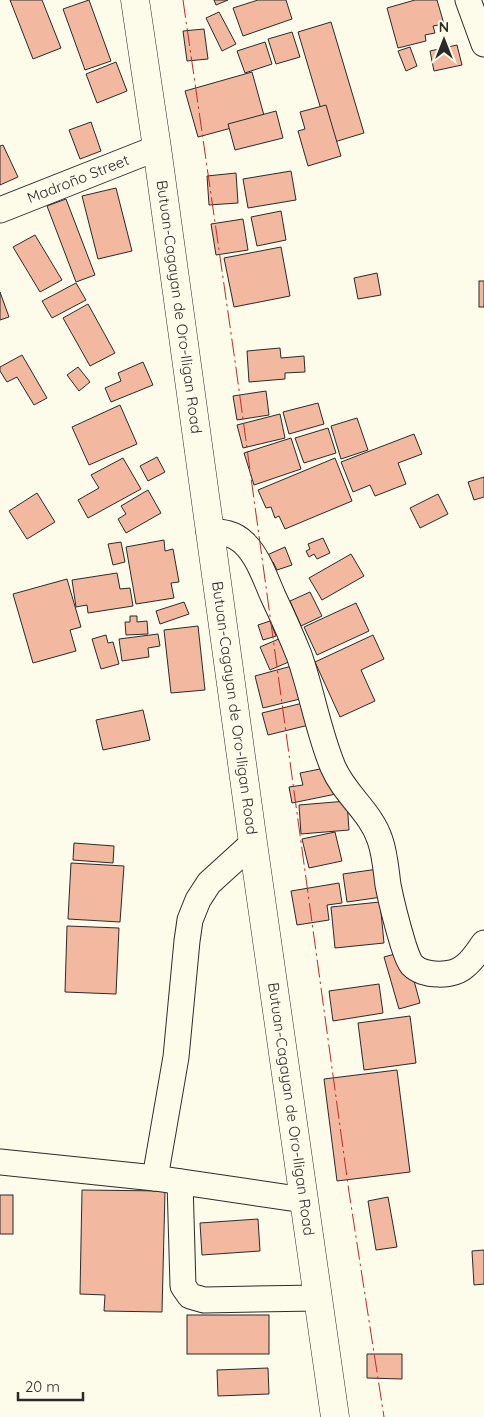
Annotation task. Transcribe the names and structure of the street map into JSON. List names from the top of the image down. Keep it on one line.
{"streets":{"highway":["Butuan-Cagayan de Oro-Iligan Road"],"street":["Madroño Street"]},"crossings":[["Madroño Street","Butuan-Cagayan de Oro-Iligan Road"]],"scale_bar":"20 m","north":"top"}
